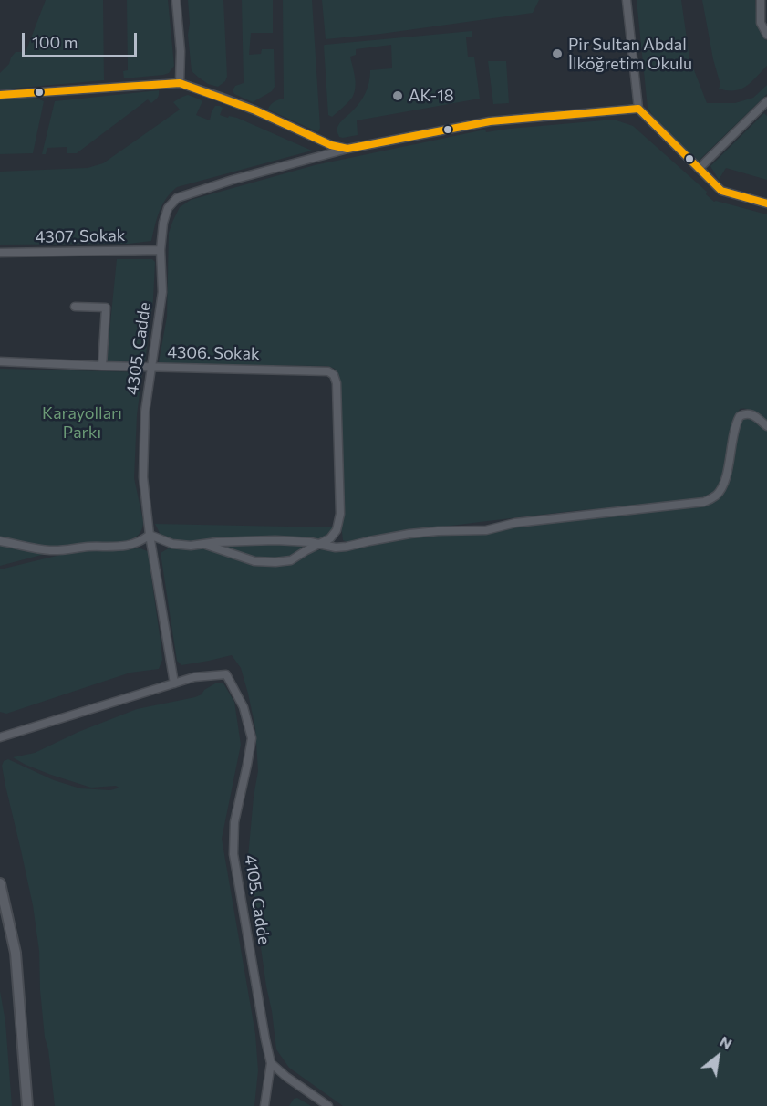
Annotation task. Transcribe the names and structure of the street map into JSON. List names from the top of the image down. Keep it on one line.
{"streets":{"street":["4307. Sokak","4305. Cadde","4306. Sokak","4105. Cadde"]},"crossings":[["4307. Sokak","4305. Cadde"],["4305. Cadde","4306. Sokak"],["4305. Cadde","4105. Cadde"]],"parks":["Karayolları Parkı"],"places":["Pir Sultan Abdal İlköğretim Okulu","AK-18"],"scale_bar":"100 m","north":"top right"}
